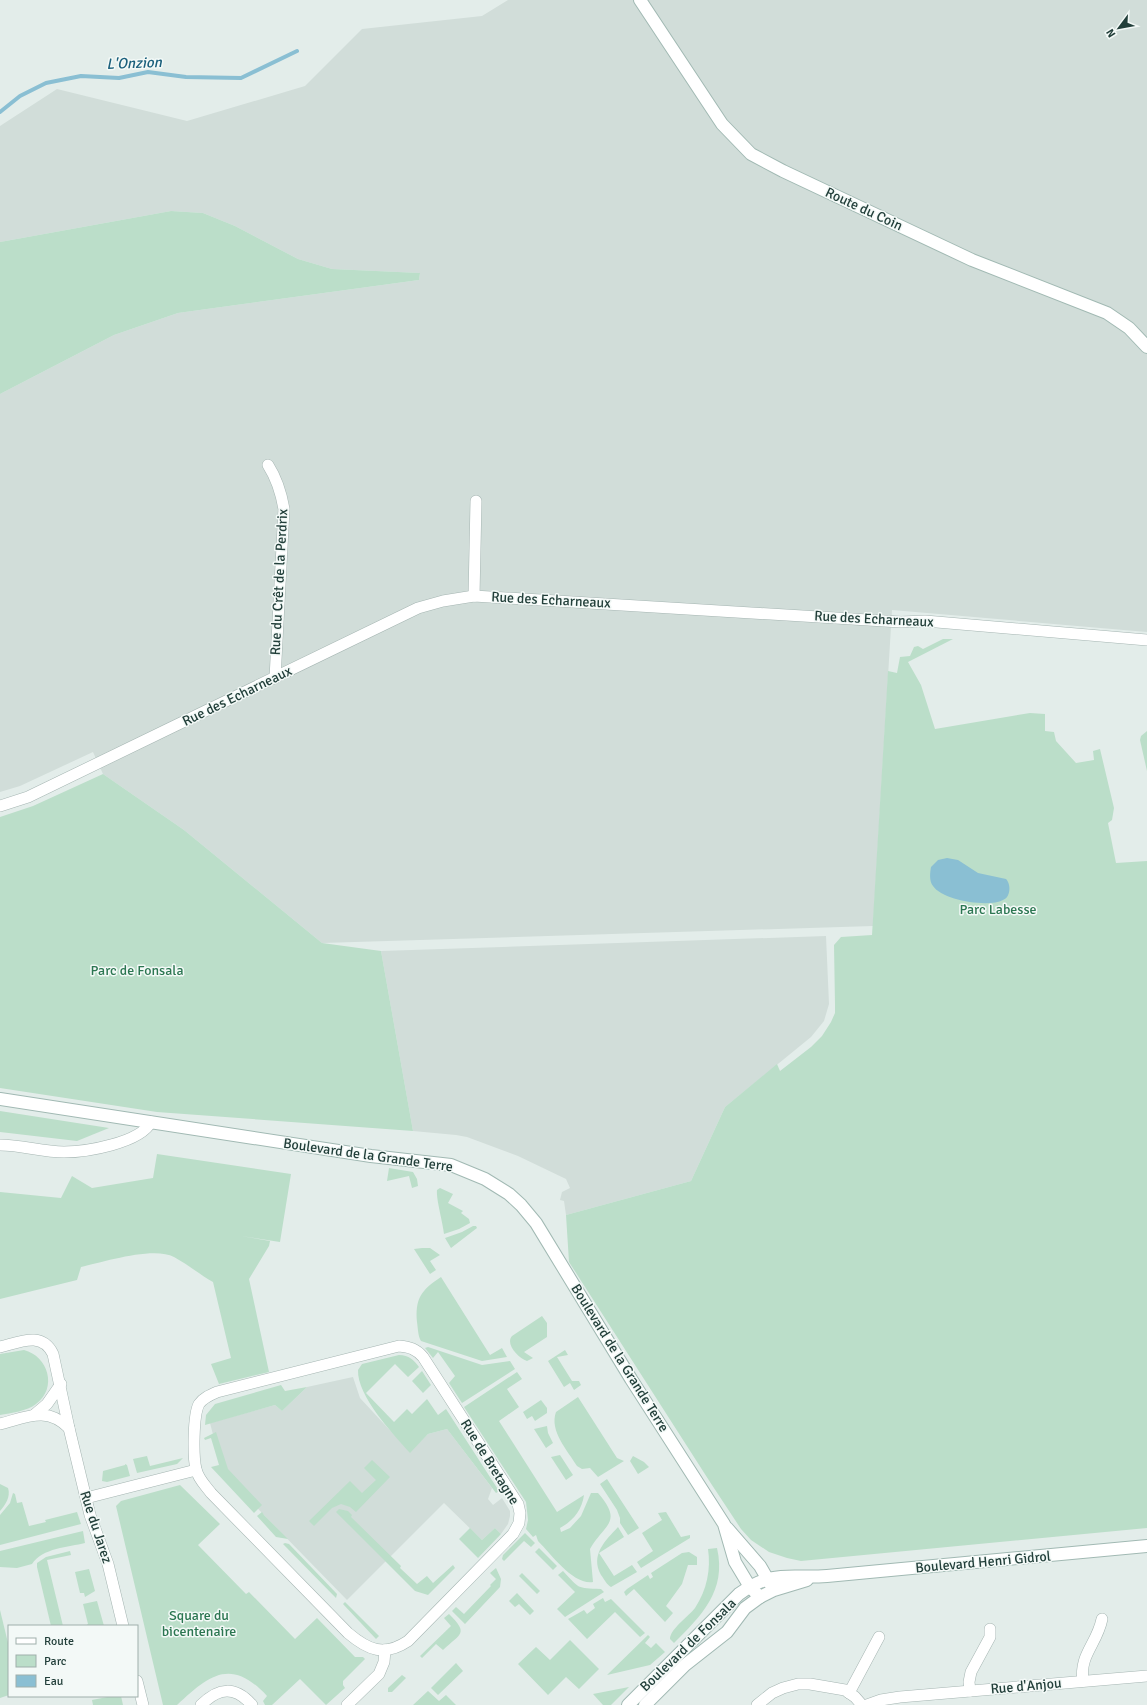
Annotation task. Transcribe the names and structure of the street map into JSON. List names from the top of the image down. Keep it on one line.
{"streets":{"street":["Route du Coin","Rue du Crêt de la Perdrix","Rue des Echarneaux","Boulevard de la Grande Terre","Rue de Bretagne","Rue du Jarez","Boulevard Henri Gidrol","Boulevard de Fonsala","Rue d'Anjou"]},"crossings":[["Rue du Crêt de la Perdrix","Rue des Echarneaux"],["Boulevard de la Grande Terre","Boulevard Henri Gidrol"],["Boulevard de la Grande Terre","Boulevard de Fonsala"],["Boulevard Henri Gidrol","Boulevard de Fonsala"]],"water":["L'Onzion"],"parks":["Parc Labesse","Parc de Fonsala","Square du bicentenaire"],"legend":["Route","Parc","Eau"],"north":"bottom left"}
